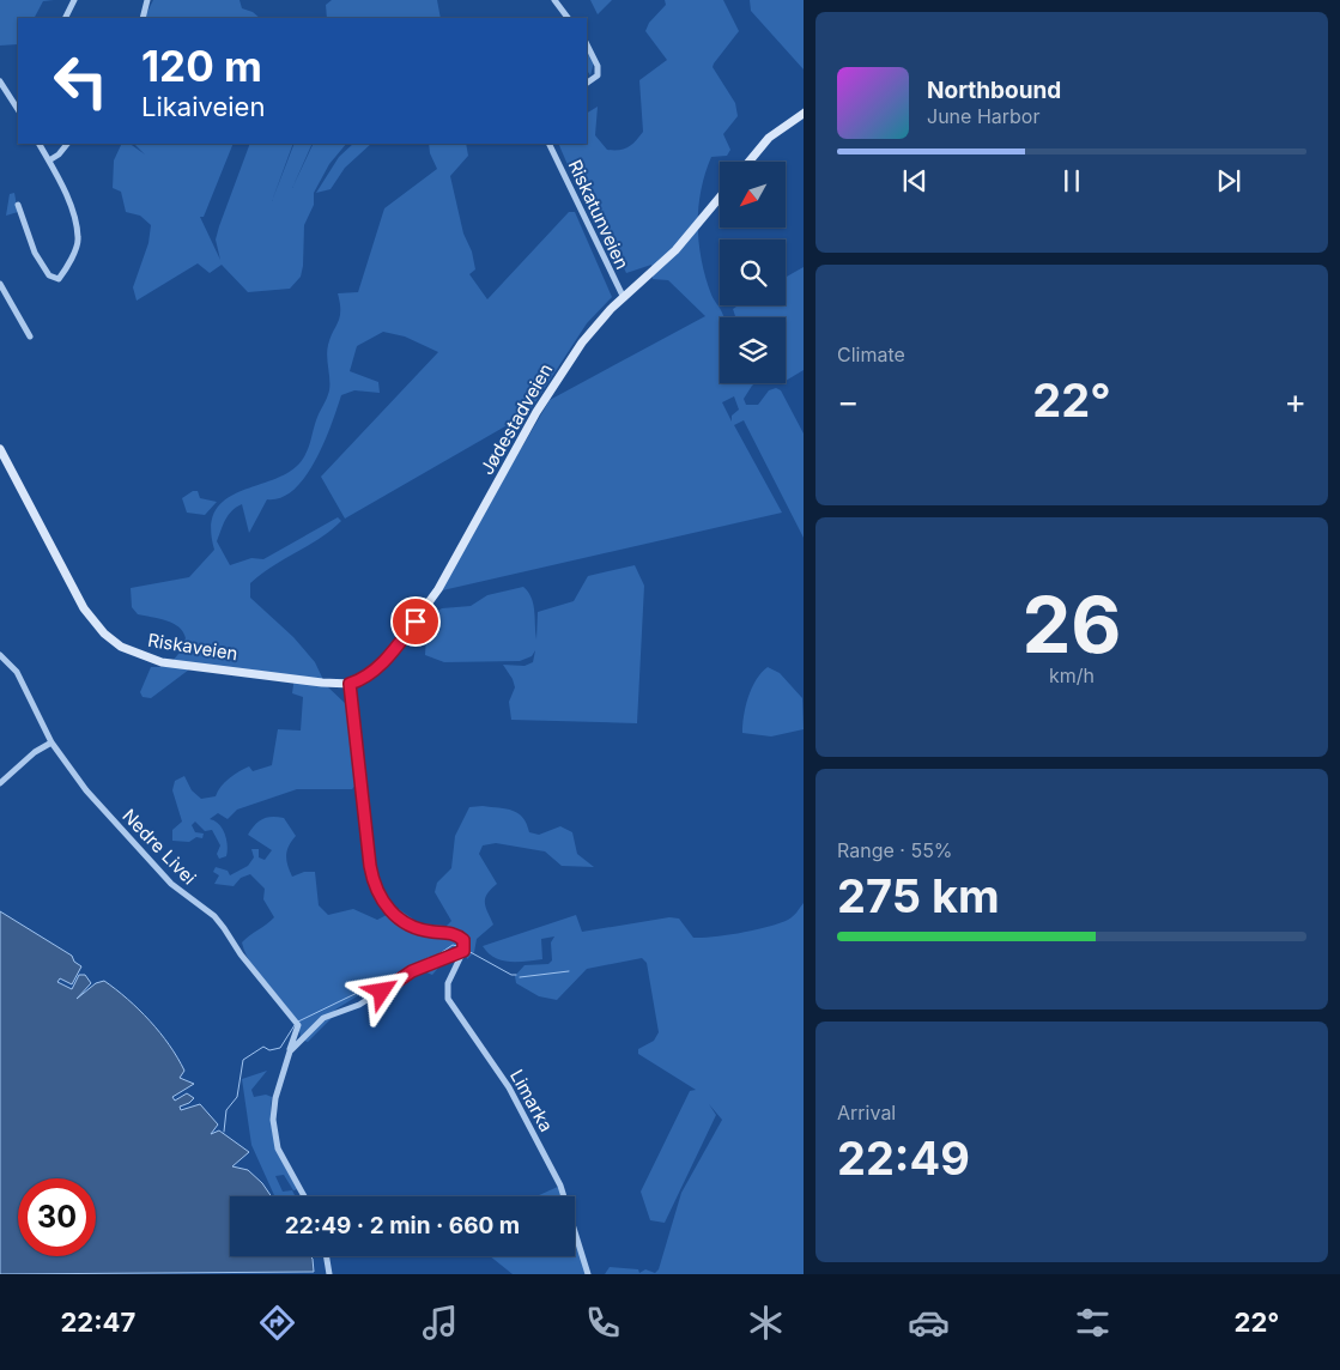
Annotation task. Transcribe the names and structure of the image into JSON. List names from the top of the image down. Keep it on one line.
{"streets":{"main road":["Jødestadveien","Riskaveien"],"street":["Riskatunveien","Nedre Livei","Limarka"]},"crossings":[["Riskatunveien","Jødestadveien"],["Jødestadveien","Riskaveien"]],"north":"bottom left","page":{"turn":["120 m","Likaiveien"],"song":["Northbound","June Harbor"],"tile":["Climate",["26","km/h"],["Range · 55%","275 km"],["Arrival","22:49"]],"heat":["−","22°","+"],"limit":"30","trip":"22:49 · 2 min · 660 m","tabs":["22:47","22°"]}}
